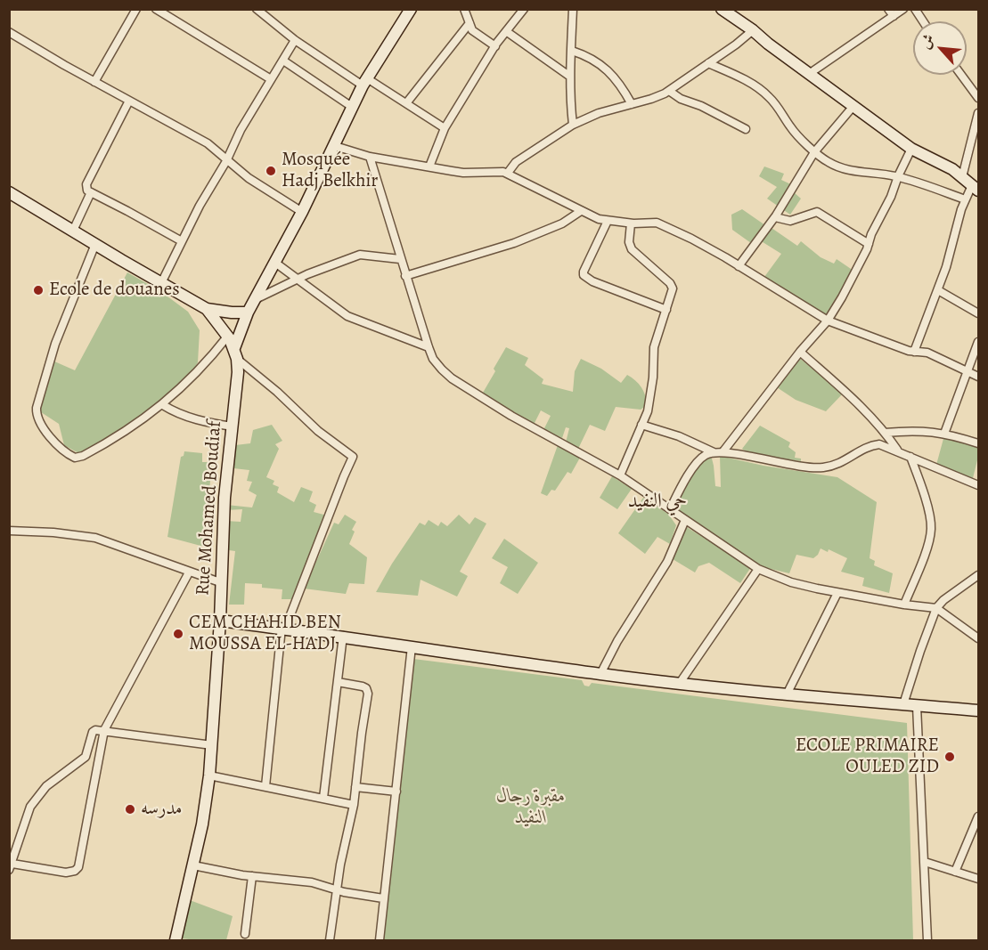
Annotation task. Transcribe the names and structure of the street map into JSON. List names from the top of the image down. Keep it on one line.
{"streets":{"main road":["Rue Mohamed Boudiaf"]},"districts":["حي النفيد"],"parks":["مقبرة رجال النفيد"],"places":["Mosquée Hadj Belkhir","Ecole de douanes","CEM CHAHID BEN MOUSSA EL-HADJ","ECOLE PRIMAIRE OULED ZID","مدرسه"],"north":"top left"}
